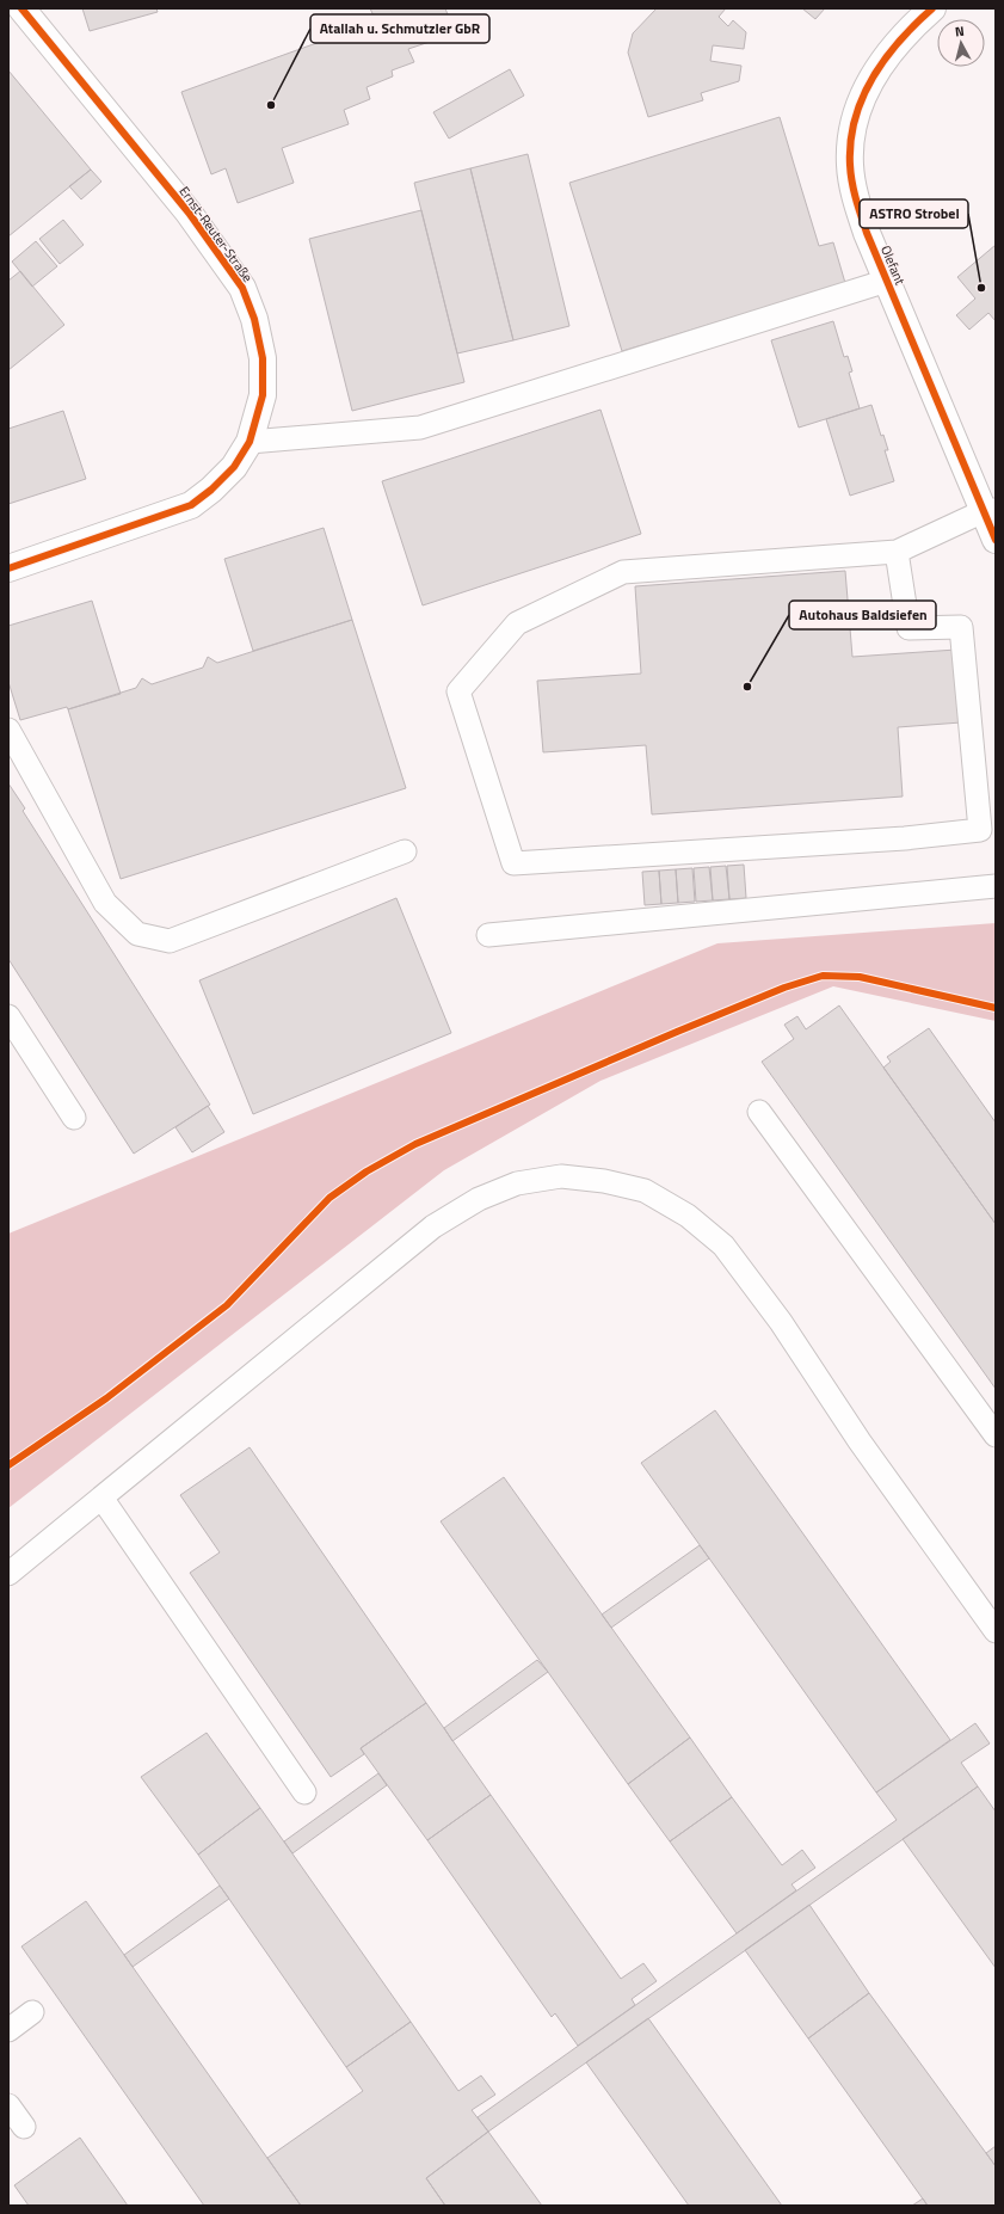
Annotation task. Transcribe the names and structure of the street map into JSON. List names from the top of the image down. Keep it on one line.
{"streets":{"street":["Ernst-Reuter-Straße","Olefant"]},"places":["Atallah u. Schmutzler GbR","ASTRO Strobel","Autohaus Baldsiefen"],"north":"top"}
